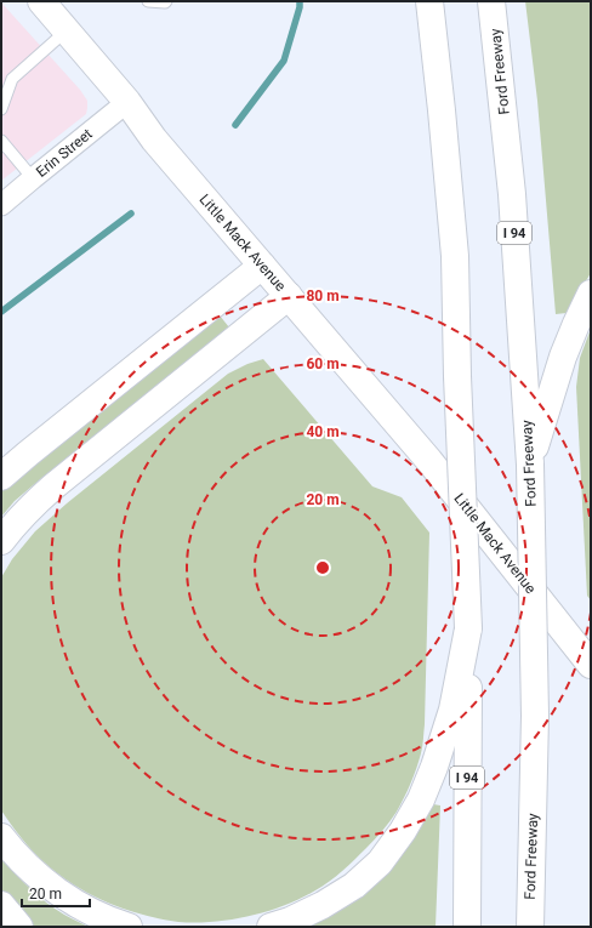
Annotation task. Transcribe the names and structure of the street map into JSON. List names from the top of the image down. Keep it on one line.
{"streets":{"main road":["Ford Freeway","I 94","Little Mack Avenue"],"street":["Erin Street"]},"crossings":[["Erin Street","Little Mack Avenue"]],"scale_bar":"20 m","rings":["80 m","60 m","40 m","20 m"]}
